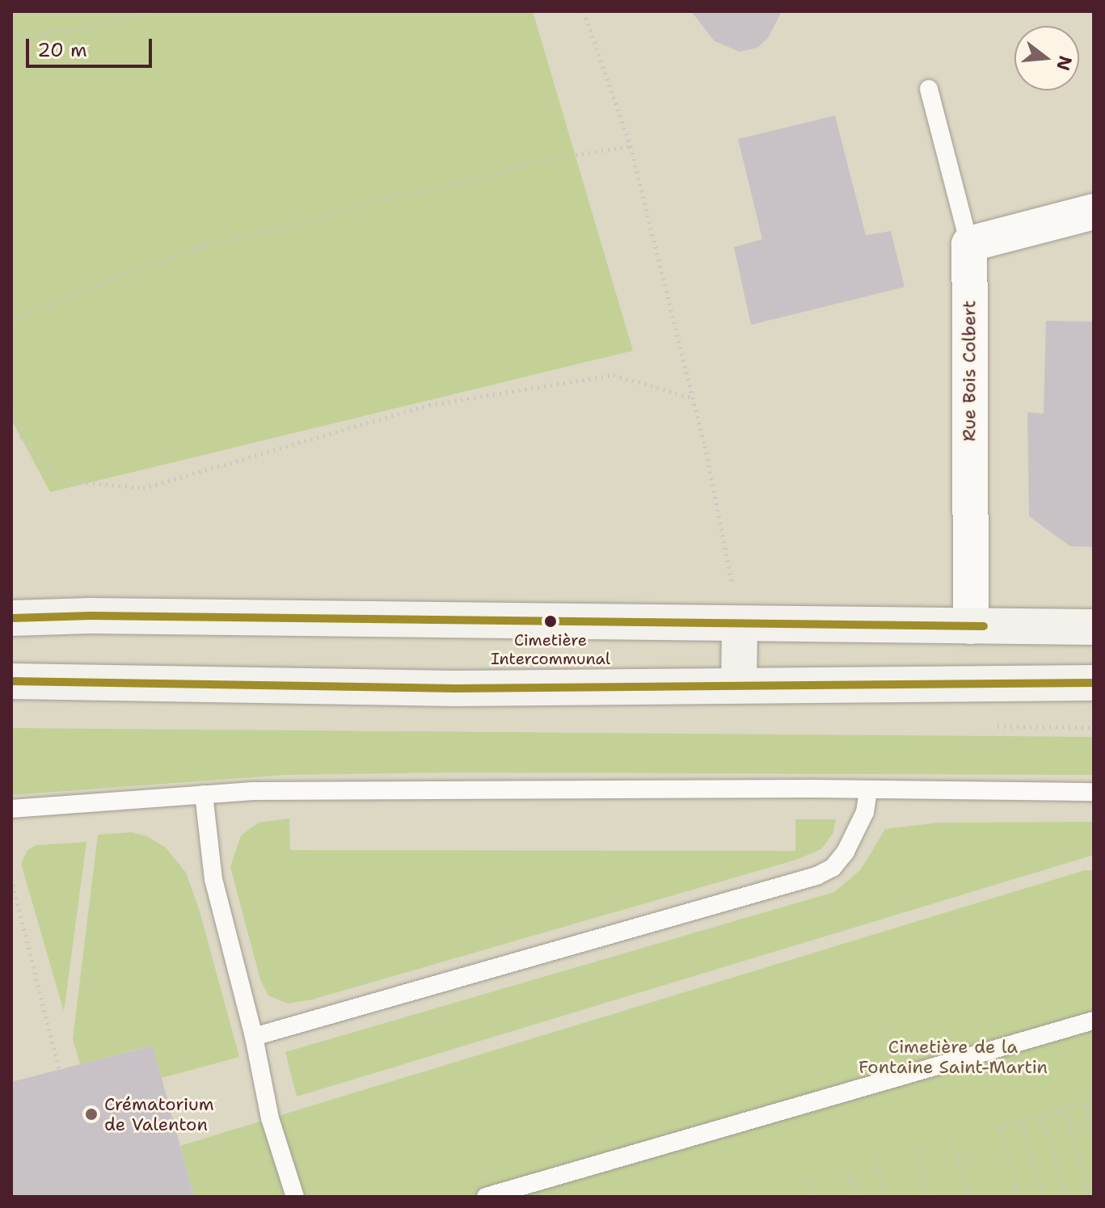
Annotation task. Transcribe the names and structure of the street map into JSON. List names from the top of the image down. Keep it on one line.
{"streets":{"street":["Rue Bois Colbert"]},"parks":["Cimetière de la Fontaine Saint-Martin"],"places":["Cimetière Intercommunal","Crématorium de Valenton"],"scale_bar":"20 m","north":"right"}
